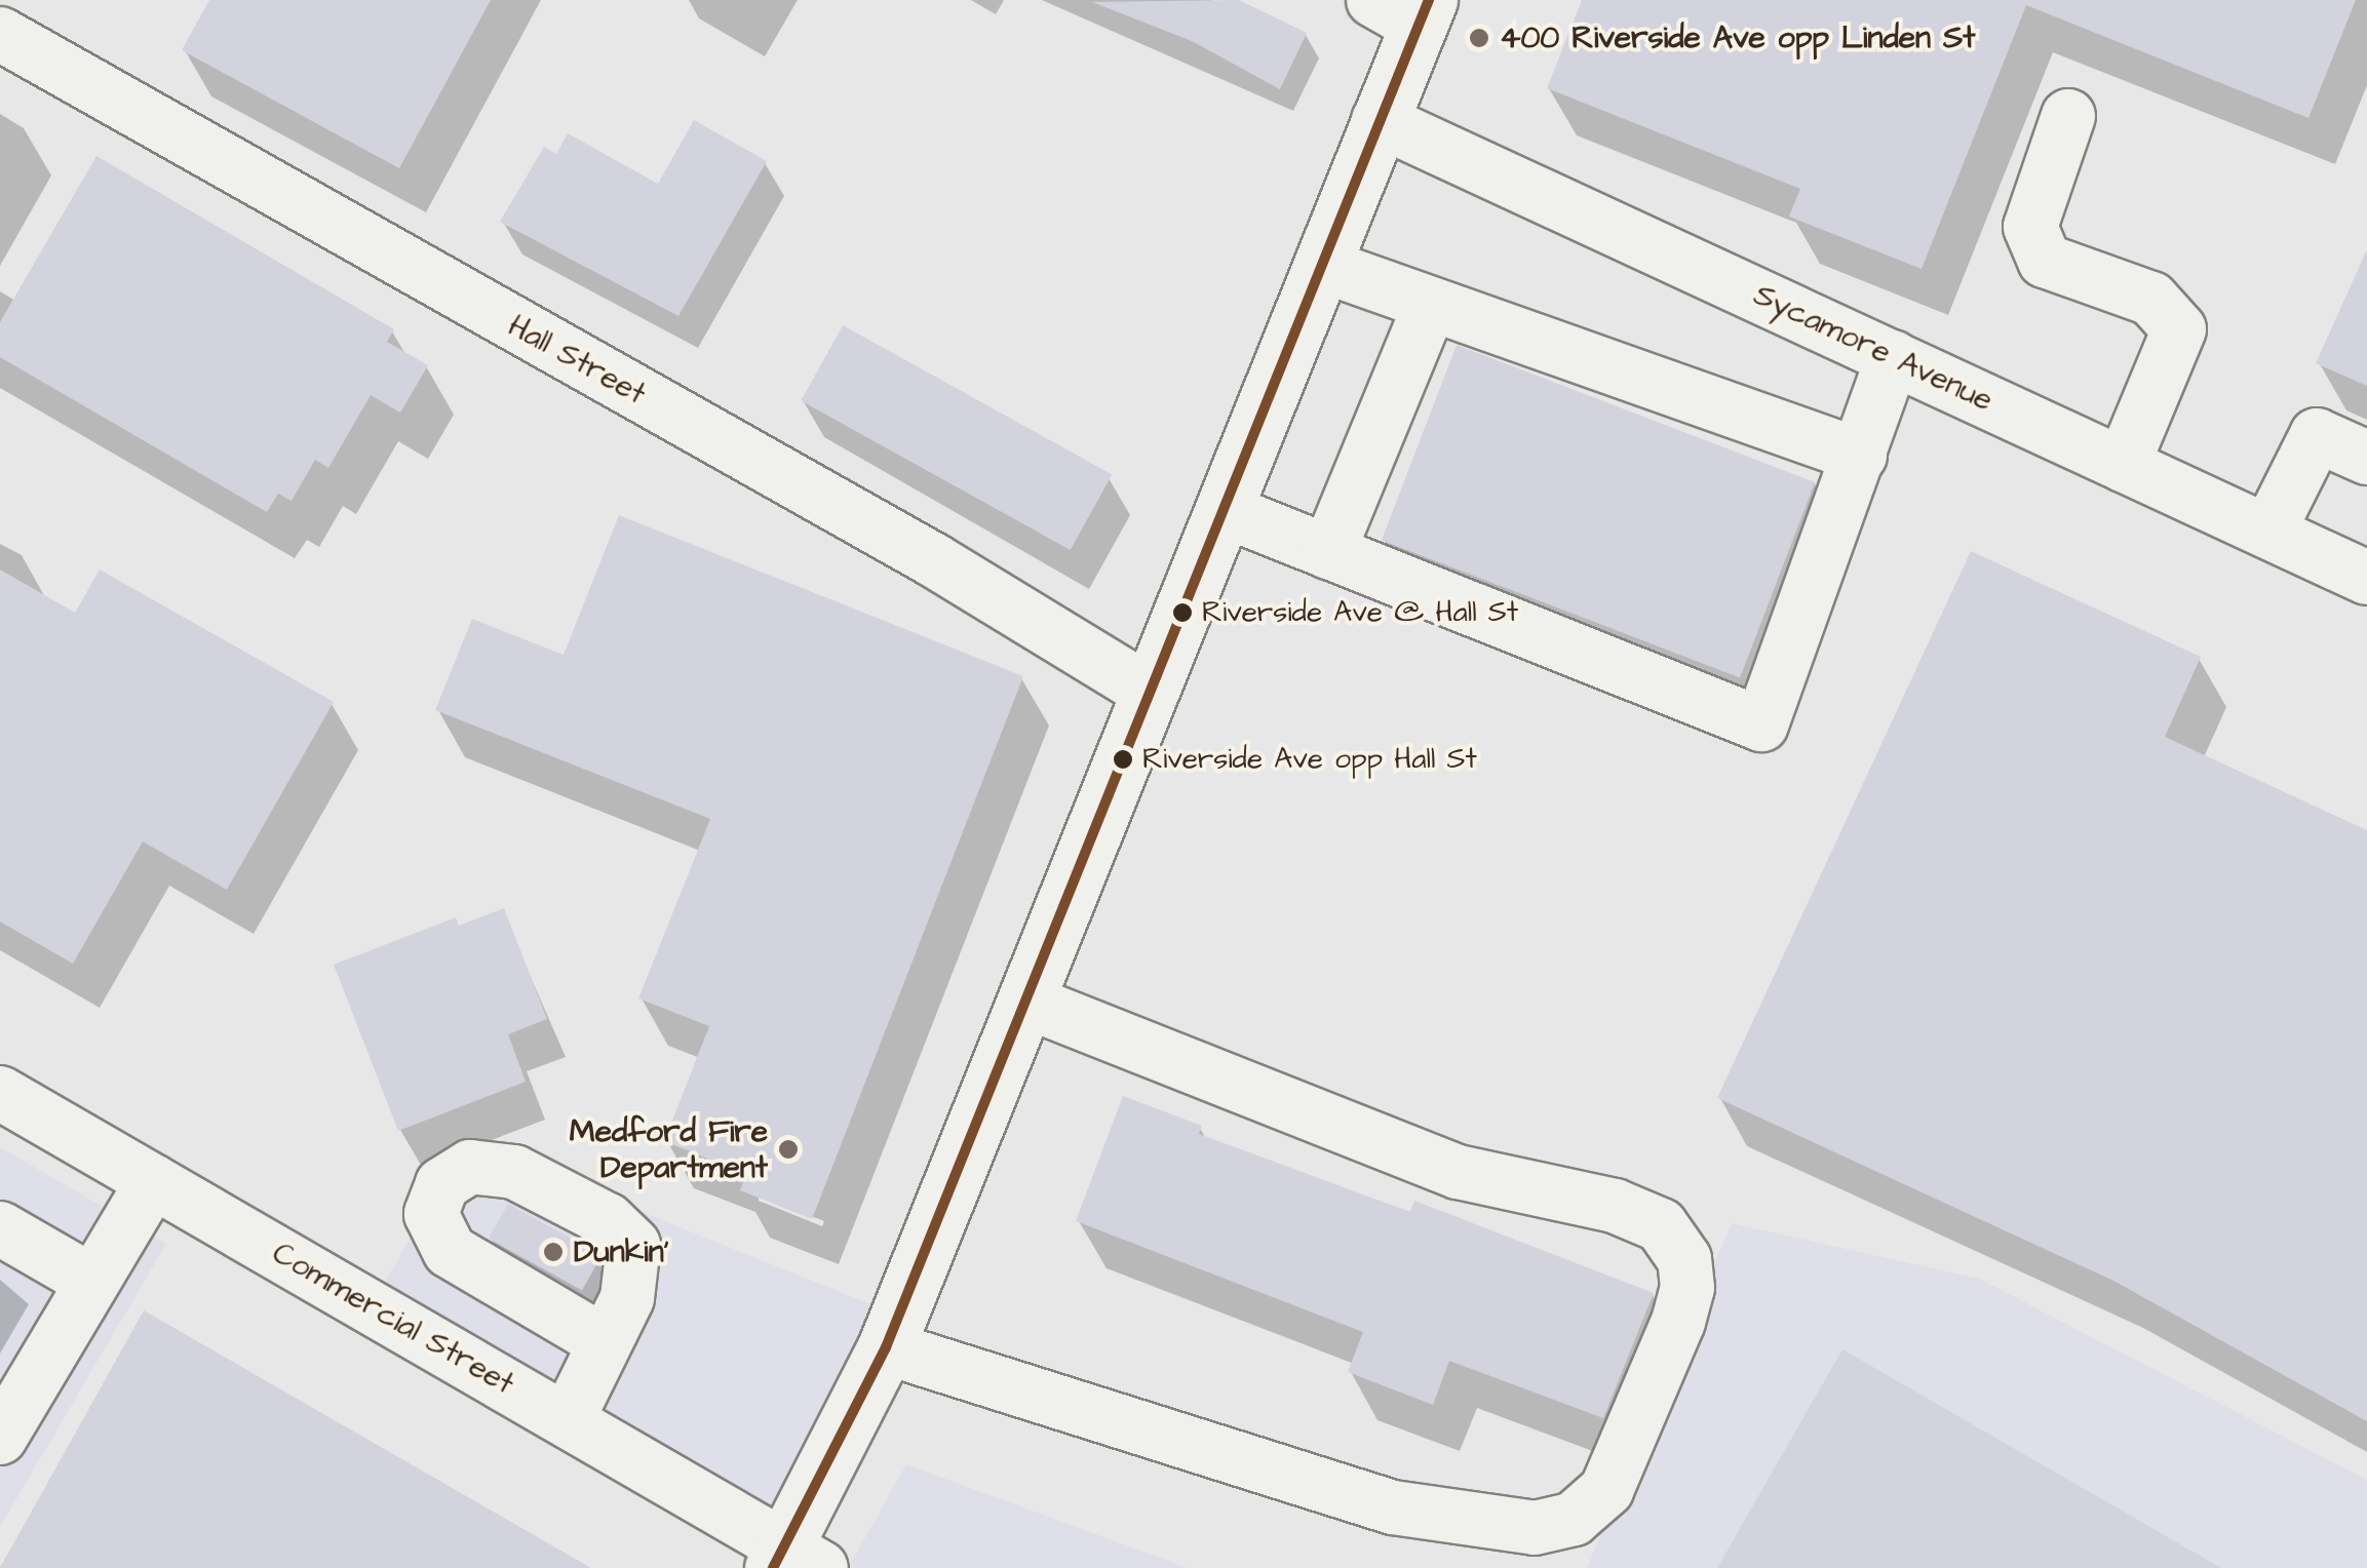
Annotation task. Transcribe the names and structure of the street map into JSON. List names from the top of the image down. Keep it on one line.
{"streets":{"street":["Sycamore Avenue","Hall Street","Commercial Street"]},"places":["400 Riverside Ave opp Linden St","Riverside Ave @ Hall St","Riverside Ave opp Hall St","Medford Fire Department","Dunkin'"]}
